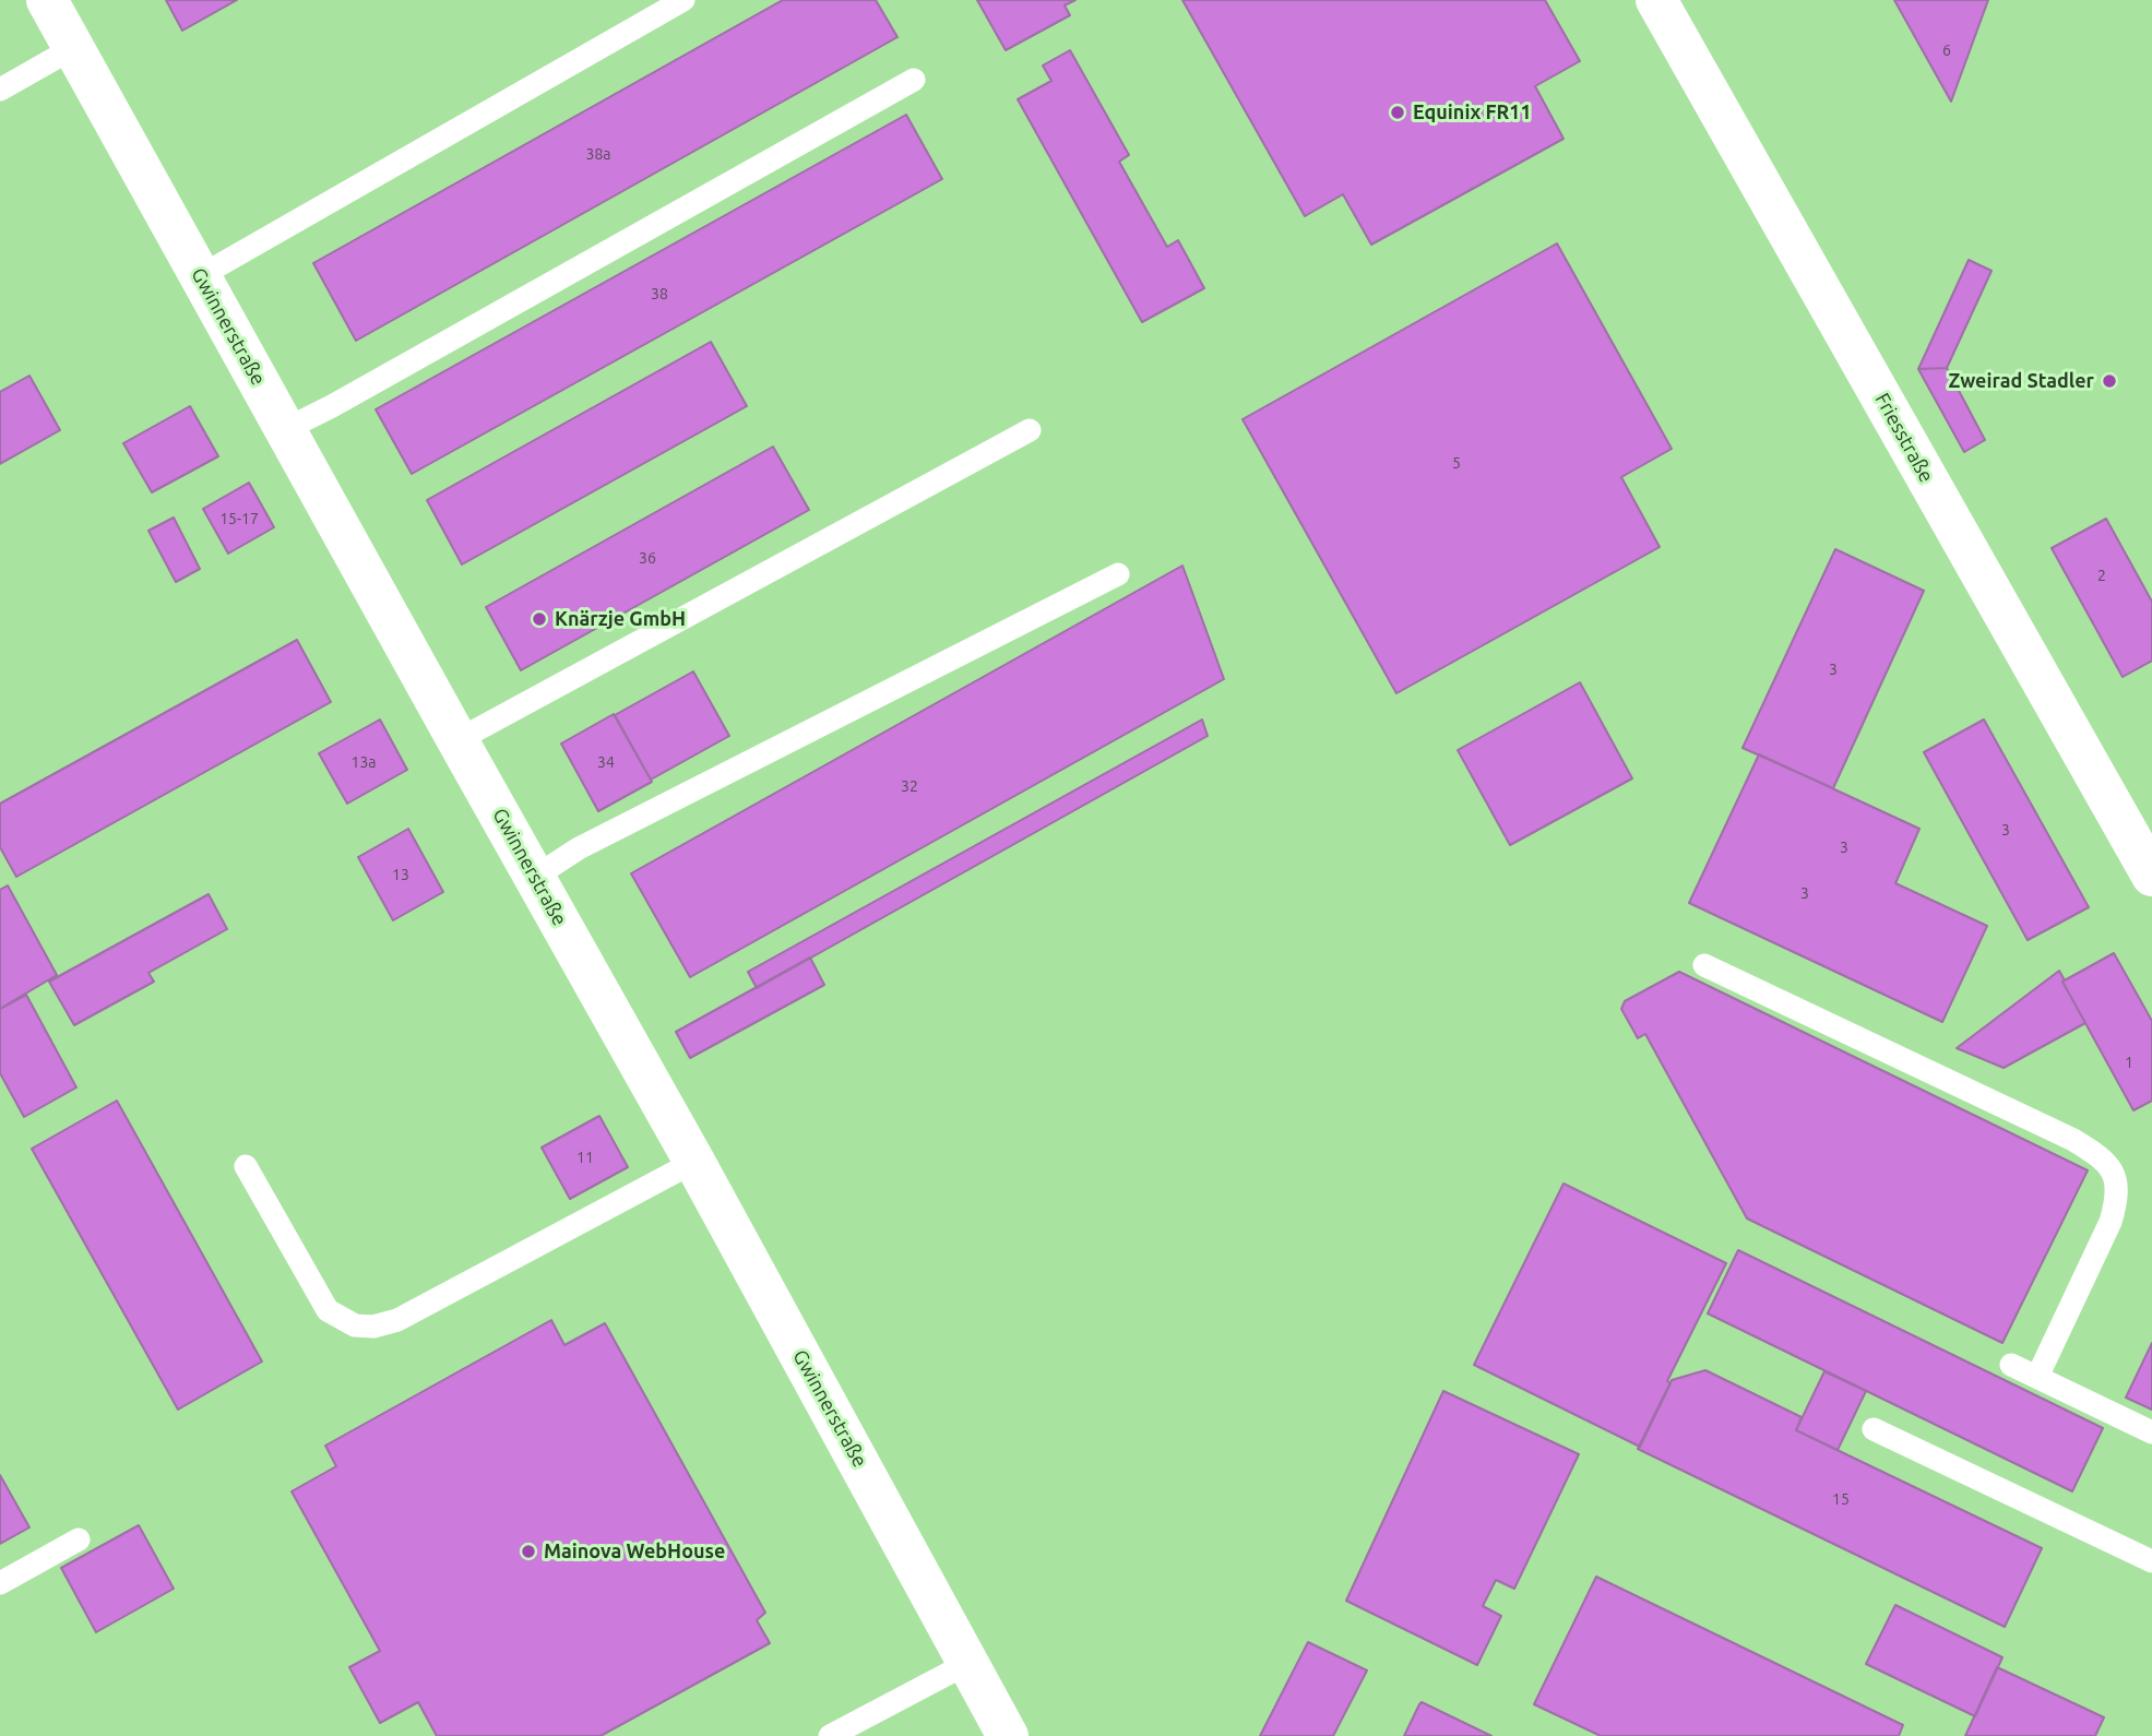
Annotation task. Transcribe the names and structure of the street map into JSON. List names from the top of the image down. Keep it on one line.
{"streets":{"street":["Gwinnerstraße","Friesstraße"]},"places":["Equinix FR11","Zweirad Stadler","Knärzje GmbH","Mainova WebHouse"],"house_numbers":["6","38a","38","5","15-17","36","2","3","13a","34","32","3","3","13","3","1","11","15"]}
